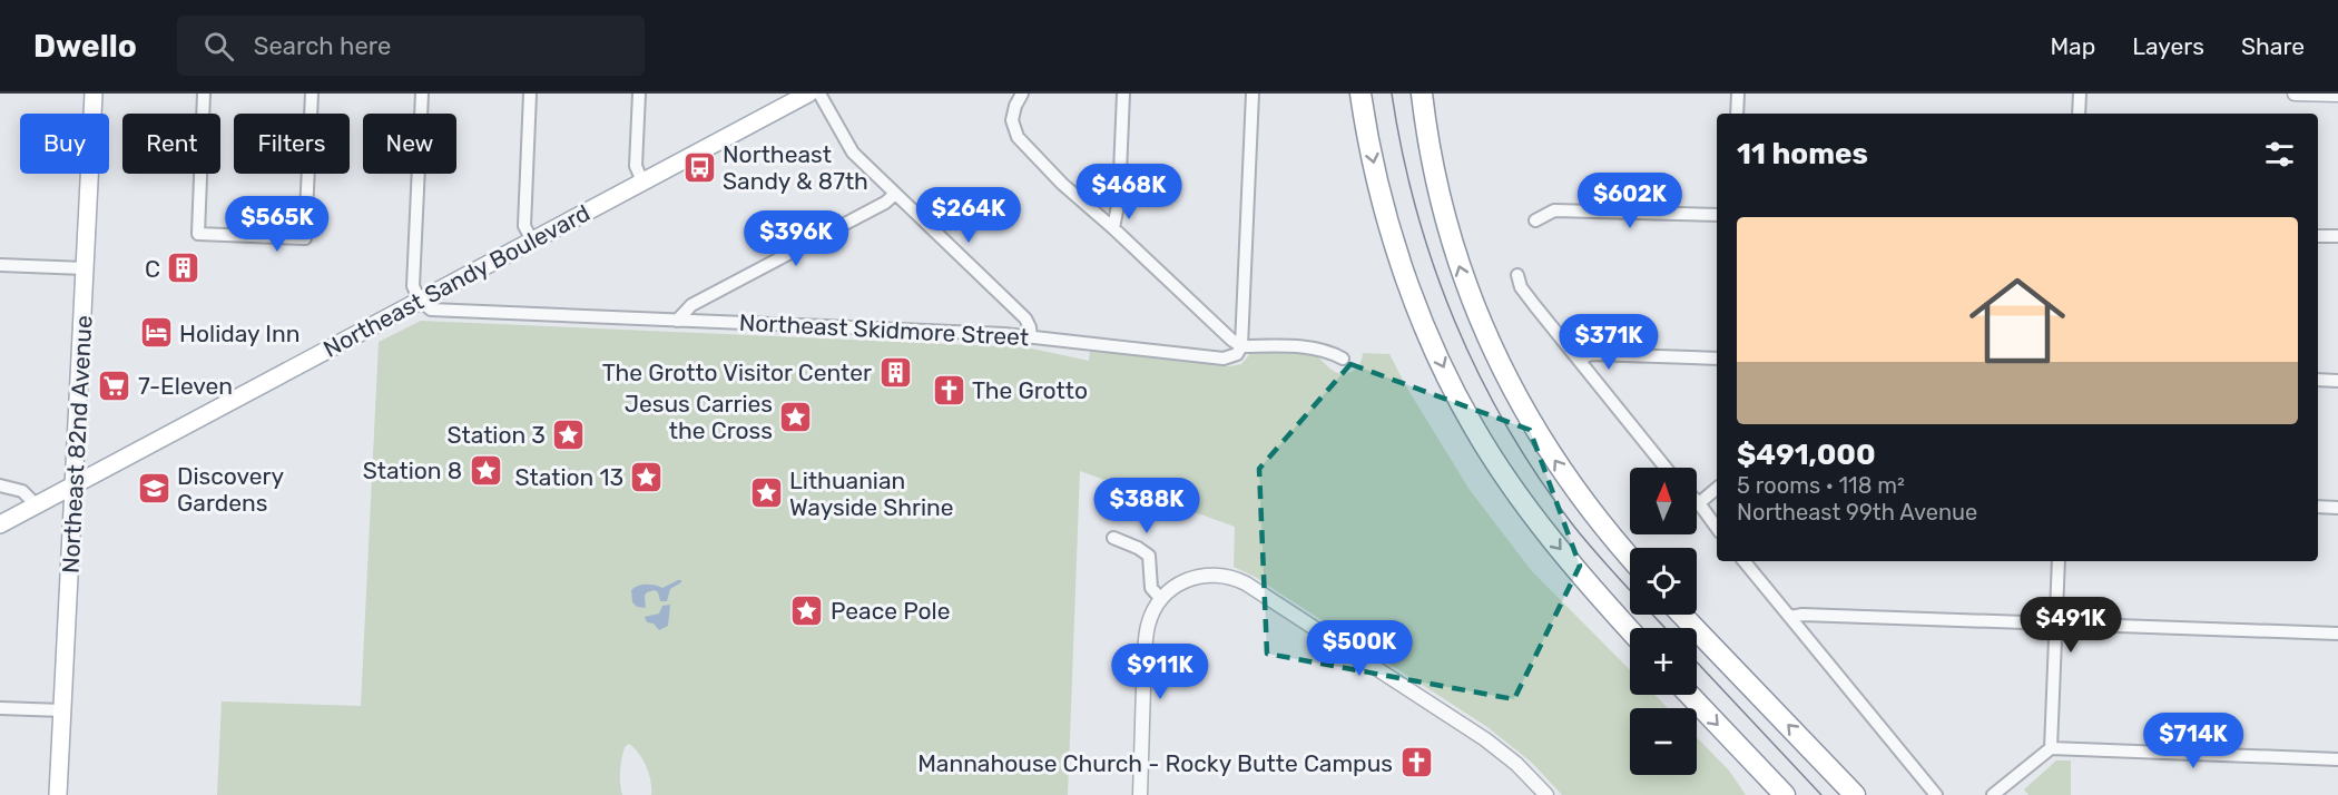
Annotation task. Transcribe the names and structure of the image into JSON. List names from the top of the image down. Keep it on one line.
{"streets":{"main road":["Northeast Sandy Boulevard","Northeast 82nd Avenue"],"street":["Northeast Skidmore Street"]},"crossings":[["Northeast Sandy Boulevard","Northeast Skidmore Street"],["Northeast Sandy Boulevard","Northeast 82nd Avenue"]],"places":{"bus stop":["Northeast Sandy & 87th"],"building":["C","The Grotto Visitor Center"],"hotel":["Holiday Inn"],"supermarket":["7-Eleven"],"church":["The Grotto","Mannahouse Church - Rocky Butte Campus"],"place":["Jesus Carries the Cross","Station 3","Station 8","Station 13","Lithuanian Wayside Shrine","Peace Pole"],"school or university":["Discovery Gardens"]},"north":"top","page":{"header":"Dwello","search":"Search here","nav":["Map","Layers","Share"],"chip":["Buy","Rent","Filters","New"],"heading":"11 homes","price":["$468K","$602K","$264K","$565K","$396K","$371K","$388K","$491K","$500K","$911K","$714K"],"list":[{"name":"$491,000","note":"5 rooms · 118 m² · Northeast 99th Avenue"}],"map_buttons":["+","−"]}}
